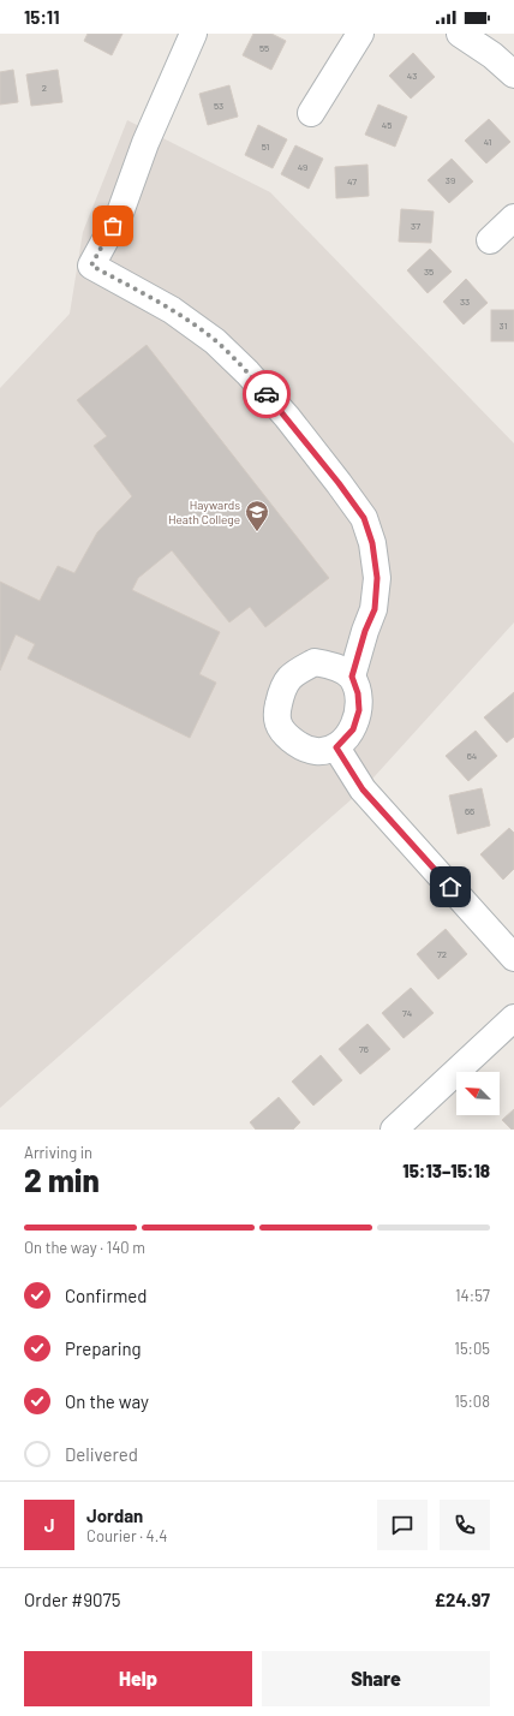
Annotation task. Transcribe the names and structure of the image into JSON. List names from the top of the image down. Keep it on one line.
{"places":{"school or university":["Haywards Heath College"]},"house_numbers":["55","43","2","53","45","41","51","49","39","47","37","35","33","31","64","66","72","74","76"],"north":"top left","page":{"status":"15:11","heading":["2 min","Arriving in","15:13–15:18"],"panel":["Jordan","Courier · 4.4","Order #9075","£24.97"],"bar":"On the way · 140 m","list":[["Confirmed","14:57"],["Preparing","15:05"],["On the way","15:08"],"Delivered"],"round":"J","buttons":["Help","Share"]}}
